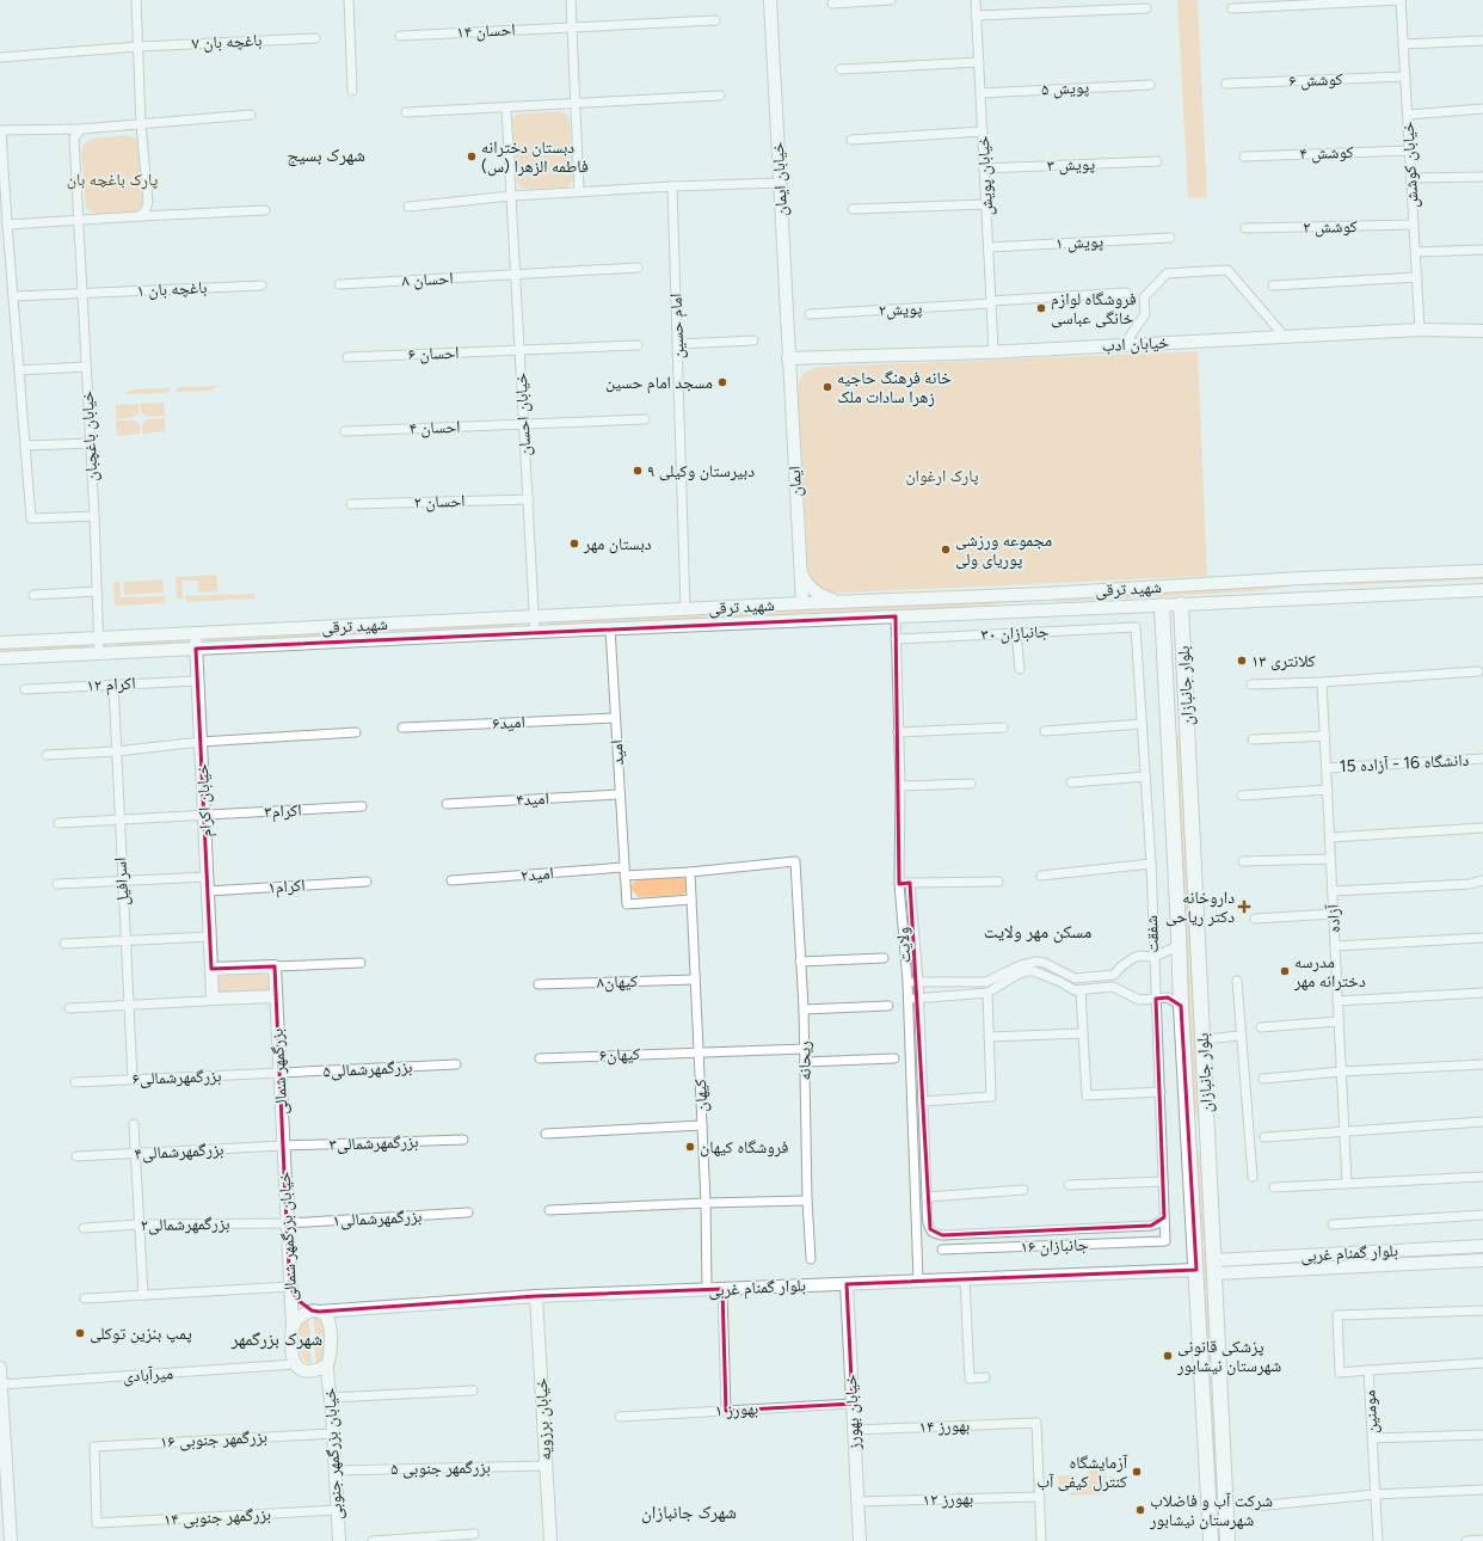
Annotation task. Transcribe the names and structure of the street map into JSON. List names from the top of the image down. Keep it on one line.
{"streets":{"main road":["خیابان ایمان","خیابان ادب","ایمان","شهید ترقی","بلوار جانبازان","خیابان اکرام","بزرگمهر شمالی","خیابان بزرگمهر شمالی","بلوار گمنام غربی","خیابان بهورز","خیابان برزویه","خیابان بزرگمهر جنوبی"],"street":["احسان ۱۴","باغچه بان ۷","کوشش ۶","پویش ۵","کوشش ۴","پویش ۳","خیابان کوشش","خیابان پویش","کوشش ۲","پویش ۱","احسان ۸","باغچه بان ۱","پویش۲","امام حسین","احسان ۶","خیابان احسان","احسان ۴","خیابان باغچبان","احسان ۲","جانبازان ۳۰","اکرام ۱۲","امید۶","امید","دانشگاه 16 - آزاده 15","امید۴","اکرام۳","امید۲","اسرافیل","اکرام۱","آزاده","شفقت","ولایت","کیهان۸","کیهان۶","ریحانه","بزرگمهرشمالی۵","بزرگمهرشمالی۶","کیهان","بزرگمهرشمالی۳","بزرگمهرشمالی۴","بزرگمهرشمالی۱","بزرگمهرشمالی۲","جانبازان ۱۶","میرآبادی","بهورز ۱","مومنین","بهورز ۱۴","بزرگمهر جنوبی ۱۶","بزرگمهر جنوبی ۵","بهورز ۱۲","بزرگمهر جنوبی ۱۴"]},"crossings":[["کوشش ۶","خیابان کوشش"],["پویش ۵","خیابان پویش"],["کوشش ۴","خیابان کوشش"],["پویش ۳","خیابان پویش"],["خیابان کوشش","کوشش ۲"],["خیابان کوشش","خیابان ادب"],["خیابان پویش","پویش ۱"],["خیابان پویش","پویش۲"],["خیابان پویش","خیابان ادب"],["خیابان ایمان","خیابان ادب"],["خیابان ایمان","ایمان"],["احسان ۸","خیابان احسان"],["باغچه بان ۱","خیابان باغچبان"],["امام حسین","شهید ترقی"],["خیابان ادب","ایمان"],["احسان ۶","خیابان احسان"],["خیابان احسان","احسان ۴"],["خیابان احسان","احسان ۲"],["خیابان احسان","شهید ترقی"],["خیابان باغچبان","شهید ترقی"],["ایمان","شهید ترقی"],["شهید ترقی","بلوار جانبازان"],["شهید ترقی","امید"],["شهید ترقی","خیابان اکرام"],["شهید ترقی","ولایت"],["جانبازان ۳۰","شفقت"],["جانبازان ۳۰","ولایت"],["اکرام ۱۲","خیابان اکرام"],["اکرام ۱۲","اسرافیل"],["بلوار جانبازان","بلوار گمنام غربی"],["امید۶","امید"],["امید","امید۴"],["امید","امید۲"],["امید","کیهان"],["دانشگاه 16 - آزاده 15","آزاده"],["خیابان اکرام","اکرام۳"],["خیابان اکرام","اکرام۱"],["اکرام۳","اسرافیل"],["اسرافیل","بزرگمهرشمالی۶"],["شفقت","جانبازان ۱۶"],["ولایت","بلوار گمنام غربی"],["کیهان۸","کیهان"],["کیهان۶","ریحانه"],["کیهان۶","کیهان"],["بزرگمهرشمالی۵","بزرگمهر شمالی"],["بزرگمهرشمالی۵","بزرگمهرشمالی۶"],["بزرگمهر شمالی","بزرگمهرشمالی۶"],["بزرگمهر شمالی","بزرگمهرشمالی۳"],["بزرگمهر شمالی","بزرگمهرشمالی۴"],["بزرگمهر شمالی","خیابان بزرگمهر شمالی"],["کیهان","بلوار گمنام غربی"],["بزرگمهرشمالی۳","بزرگمهرشمالی۴"],["بزرگمهرشمالی۳","خیابان بزرگمهر شمالی"],["بزرگمهرشمالی۴","خیابان بزرگمهر شمالی"],["بزرگمهرشمالی۱","بزرگمهرشمالی۲"],["بزرگمهرشمالی۱","خیابان بزرگمهر شمالی"],["بزرگمهرشمالی۲","خیابان بزرگمهر شمالی"],["خیابان بزرگمهر شمالی","بلوار گمنام غربی"],["خیابان بزرگمهر شمالی","میرآبادی"],["خیابان بزرگمهر شمالی","خیابان بزرگمهر جنوبی"],["بلوار گمنام غربی","میرآبادی"],["بلوار گمنام غربی","خیابان بهورز"],["بلوار گمنام غربی","خیابان برزویه"],["بلوار گمنام غربی","خیابان بزرگمهر جنوبی"],["میرآبادی","خیابان بزرگمهر جنوبی"],["بهورز ۱","خیابان بهورز"],["خیابان بهورز","بهورز ۱۴"],["خیابان بهورز","بهورز ۱۲"],["خیابان برزویه","بزرگمهر جنوبی ۵"],["بهورز ۱۴","بهورز ۱۲"],["بزرگمهر جنوبی ۱۶","خیابان بزرگمهر جنوبی"],["بزرگمهر جنوبی ۱۶","بزرگمهر جنوبی ۱۴"],["خیابان بزرگمهر جنوبی","بزرگمهر جنوبی ۵"],["خیابان بزرگمهر جنوبی","بزرگمهر جنوبی ۱۴"]],"districts":["شهرک بسیج","مسکن مهر ولایت","شهرک بزرگمهر","شهرک جانبازان"],"parks":["پارک باغچه بان","پارک ارغوان"],"places":{"other":["دبستان دخترانه فاطمه الزهرا (س)","فروشگاه لوازم خانگی عباسی","مسجد امام حسین","خانه فرهنگ حاجیه زهرا سادات ملک","دبیرستان وکیلی ۹","دبستان مهر","مجموعه ورزشی پوریای ولی","کلانتری ۱۳","مدرسه دخترانه مهر","فروشگاه کیهان","پمپ بنزین توکلی","پزشکی قانونی شهرستان نیشابور","آزمایشگاه کنترل کیفی آب","شرکت آب و فاضلاب شهرستان نیشابور"],"health":["داروخانه دکتر ریاحی"]}}
